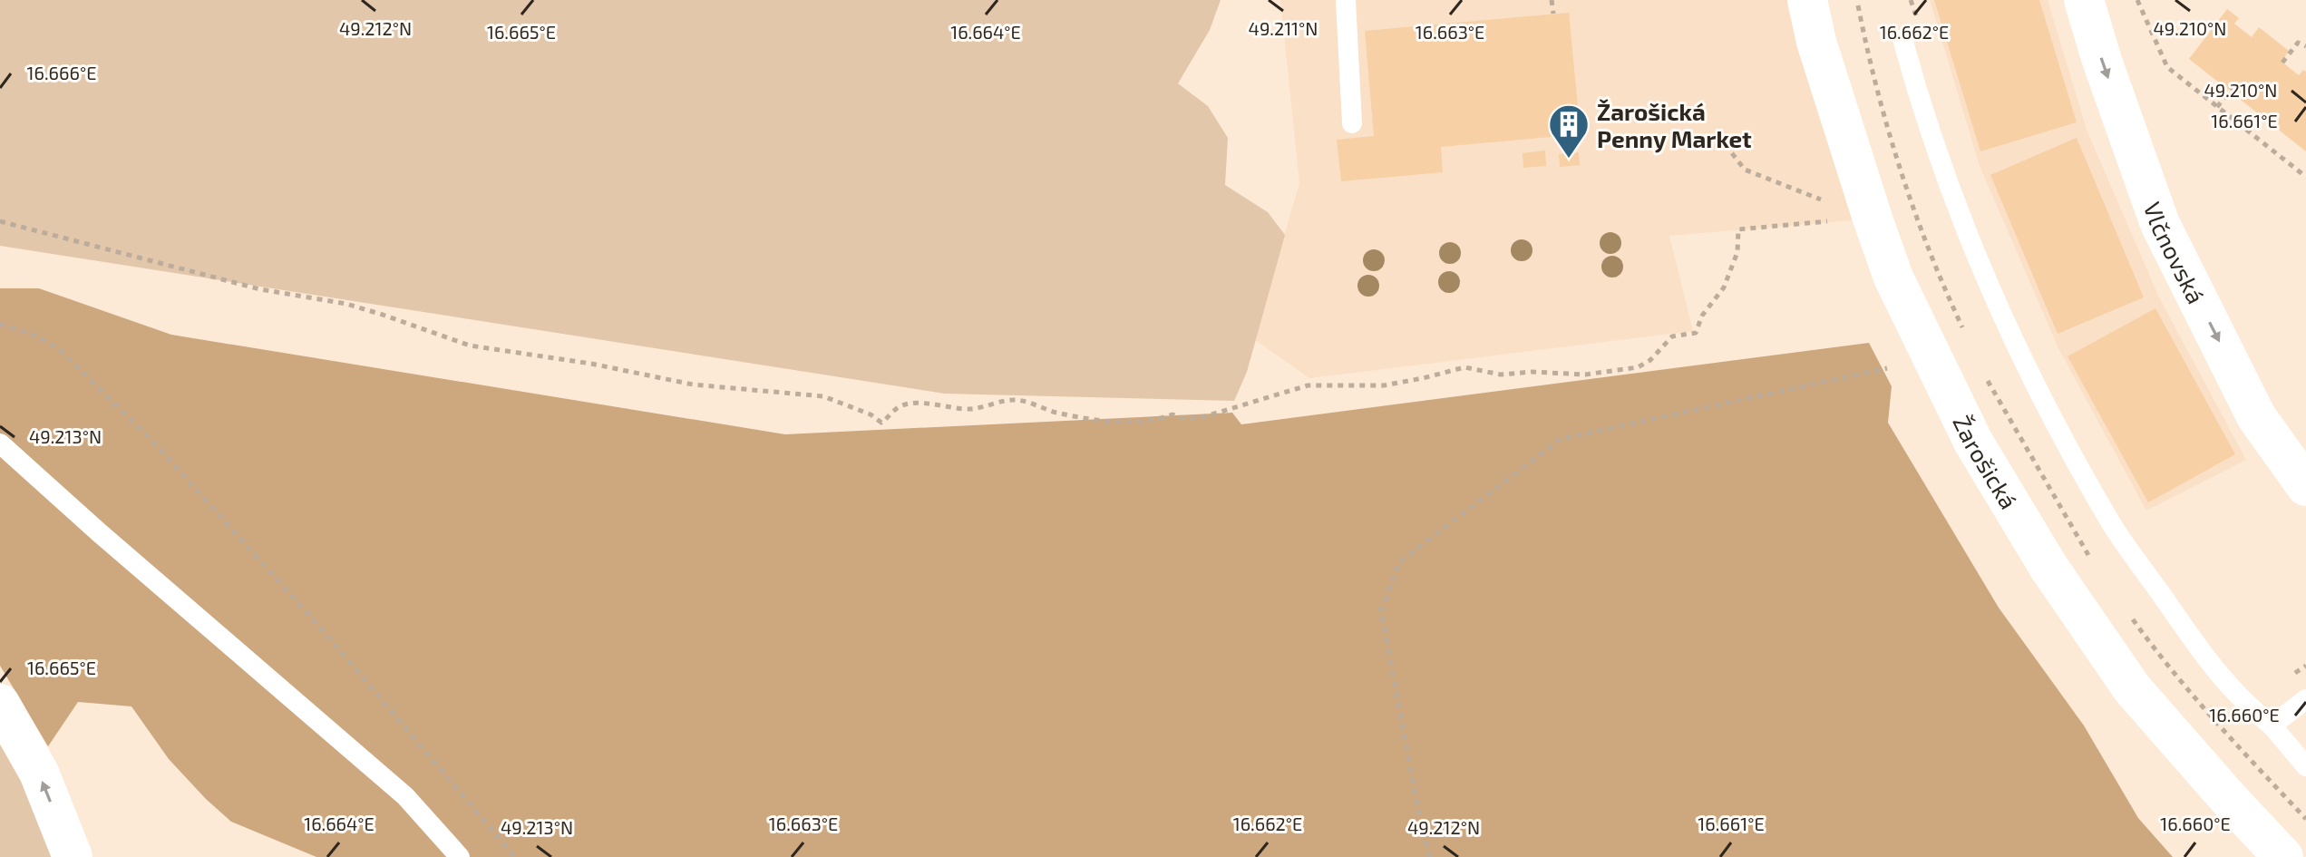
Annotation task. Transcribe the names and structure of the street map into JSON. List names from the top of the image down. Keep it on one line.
{"streets":{"main road":["Vlčnovská","Žarošická"]},"one_way":["Vlčnovská"],"places":{"building":["Žarošická Penny Market"]},"coordinates":["49.212°N","49.211°N","49.210°N","16.663°E","16.665°E","16.664°E","16.662°E","16.666°E","16.661°E","49.213°N","16.660°E"]}
